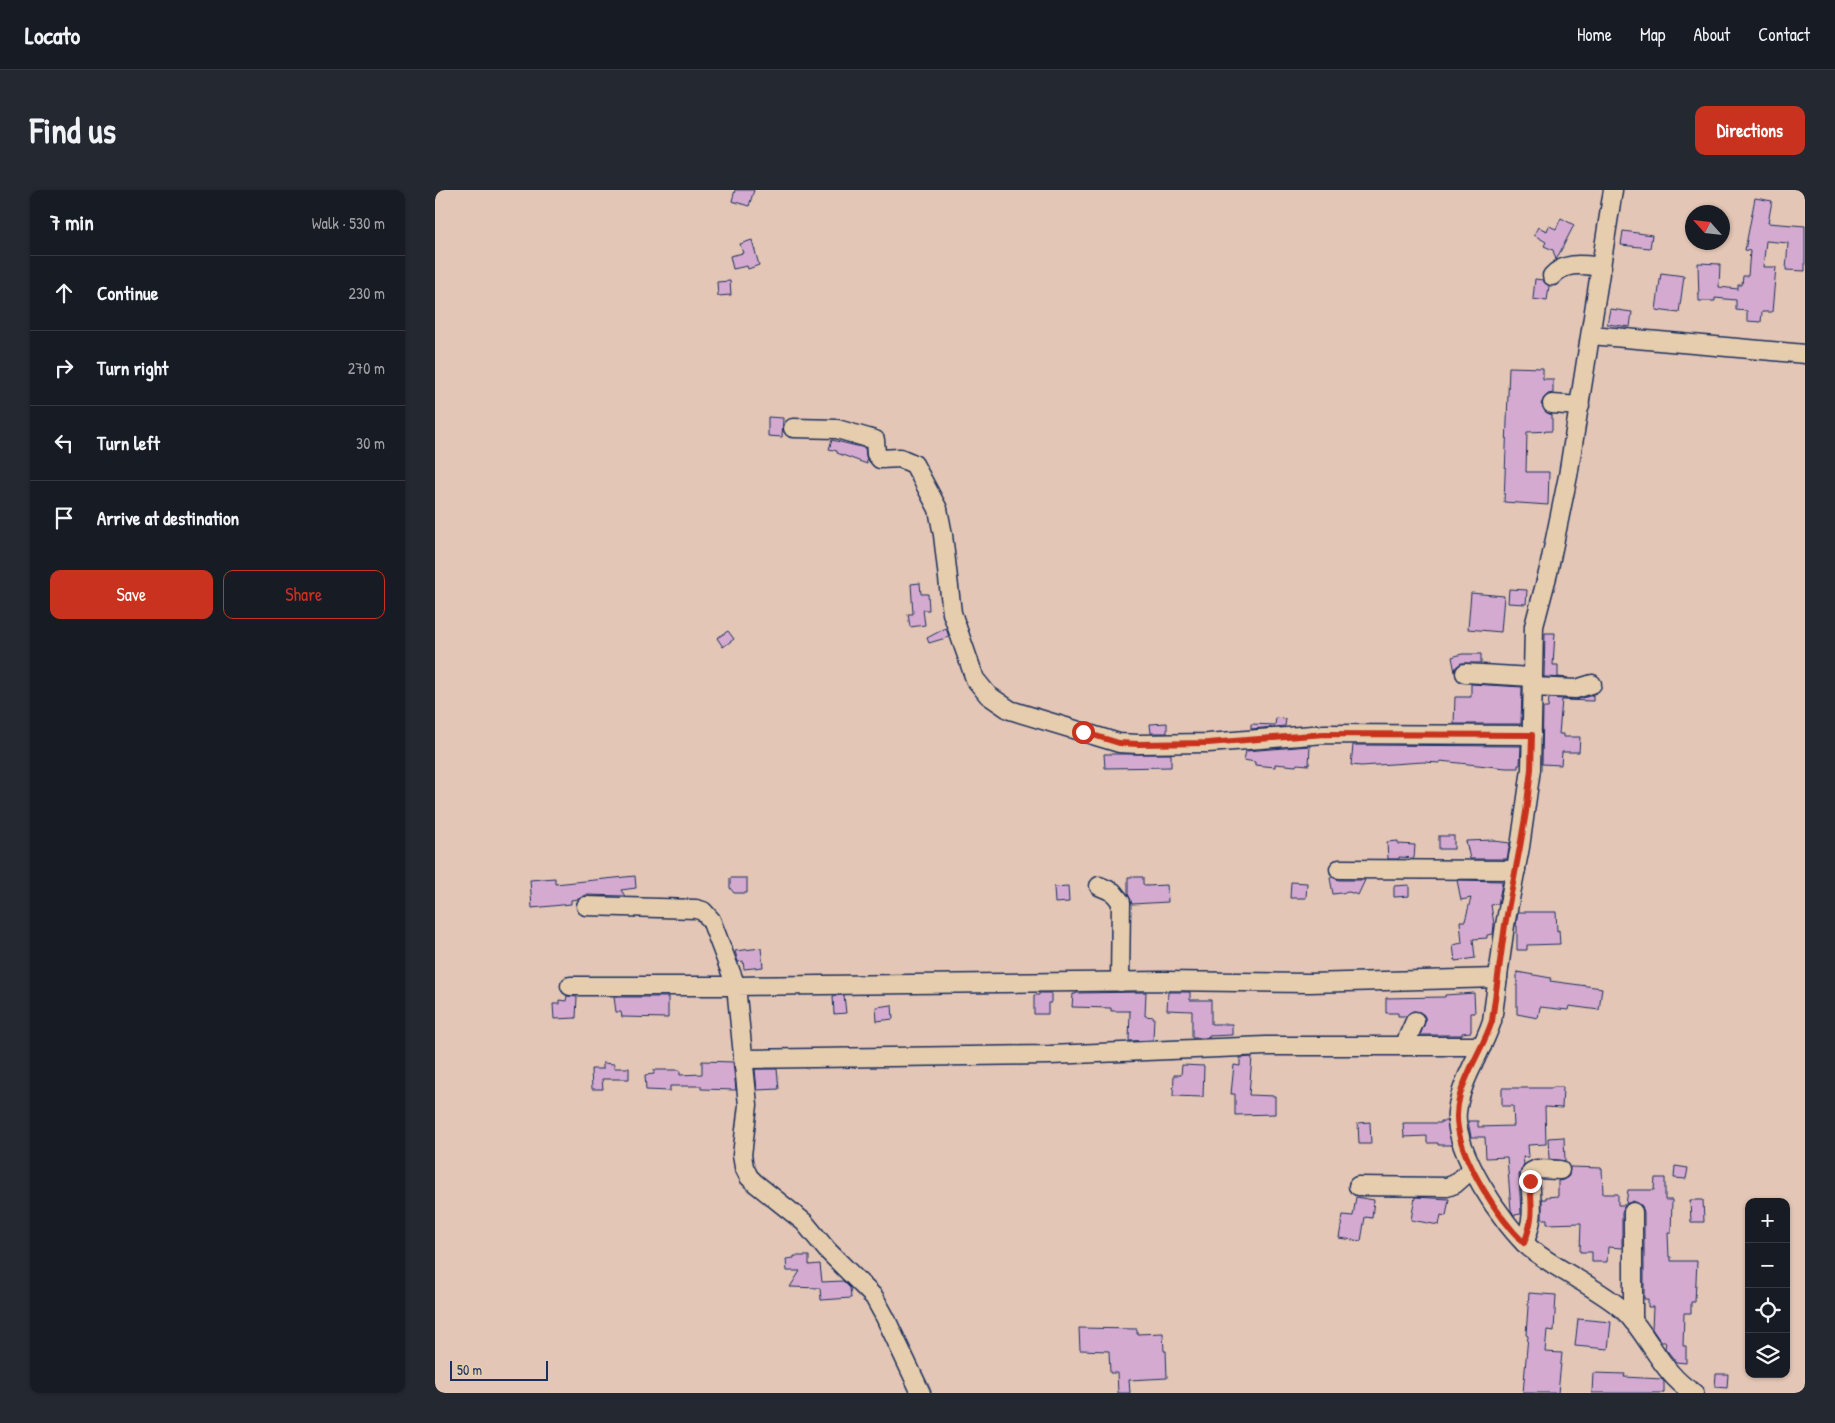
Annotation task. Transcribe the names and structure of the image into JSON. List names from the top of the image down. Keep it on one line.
{"scale_bar":"50 m","north":"top left","page":{"header":"Locato","nav":["Home","Map","About","Contact"],"buttons":["Directions",["Save","Share"]],"title":"Find us","heading":["7 min","Walk · 530 m"],"list":[["Continue","230 m"],["Turn right","270 m"],["Turn left","30 m"],"Arrive at destination"],"map_buttons":["+","−"],"scale":"50 m"}}
